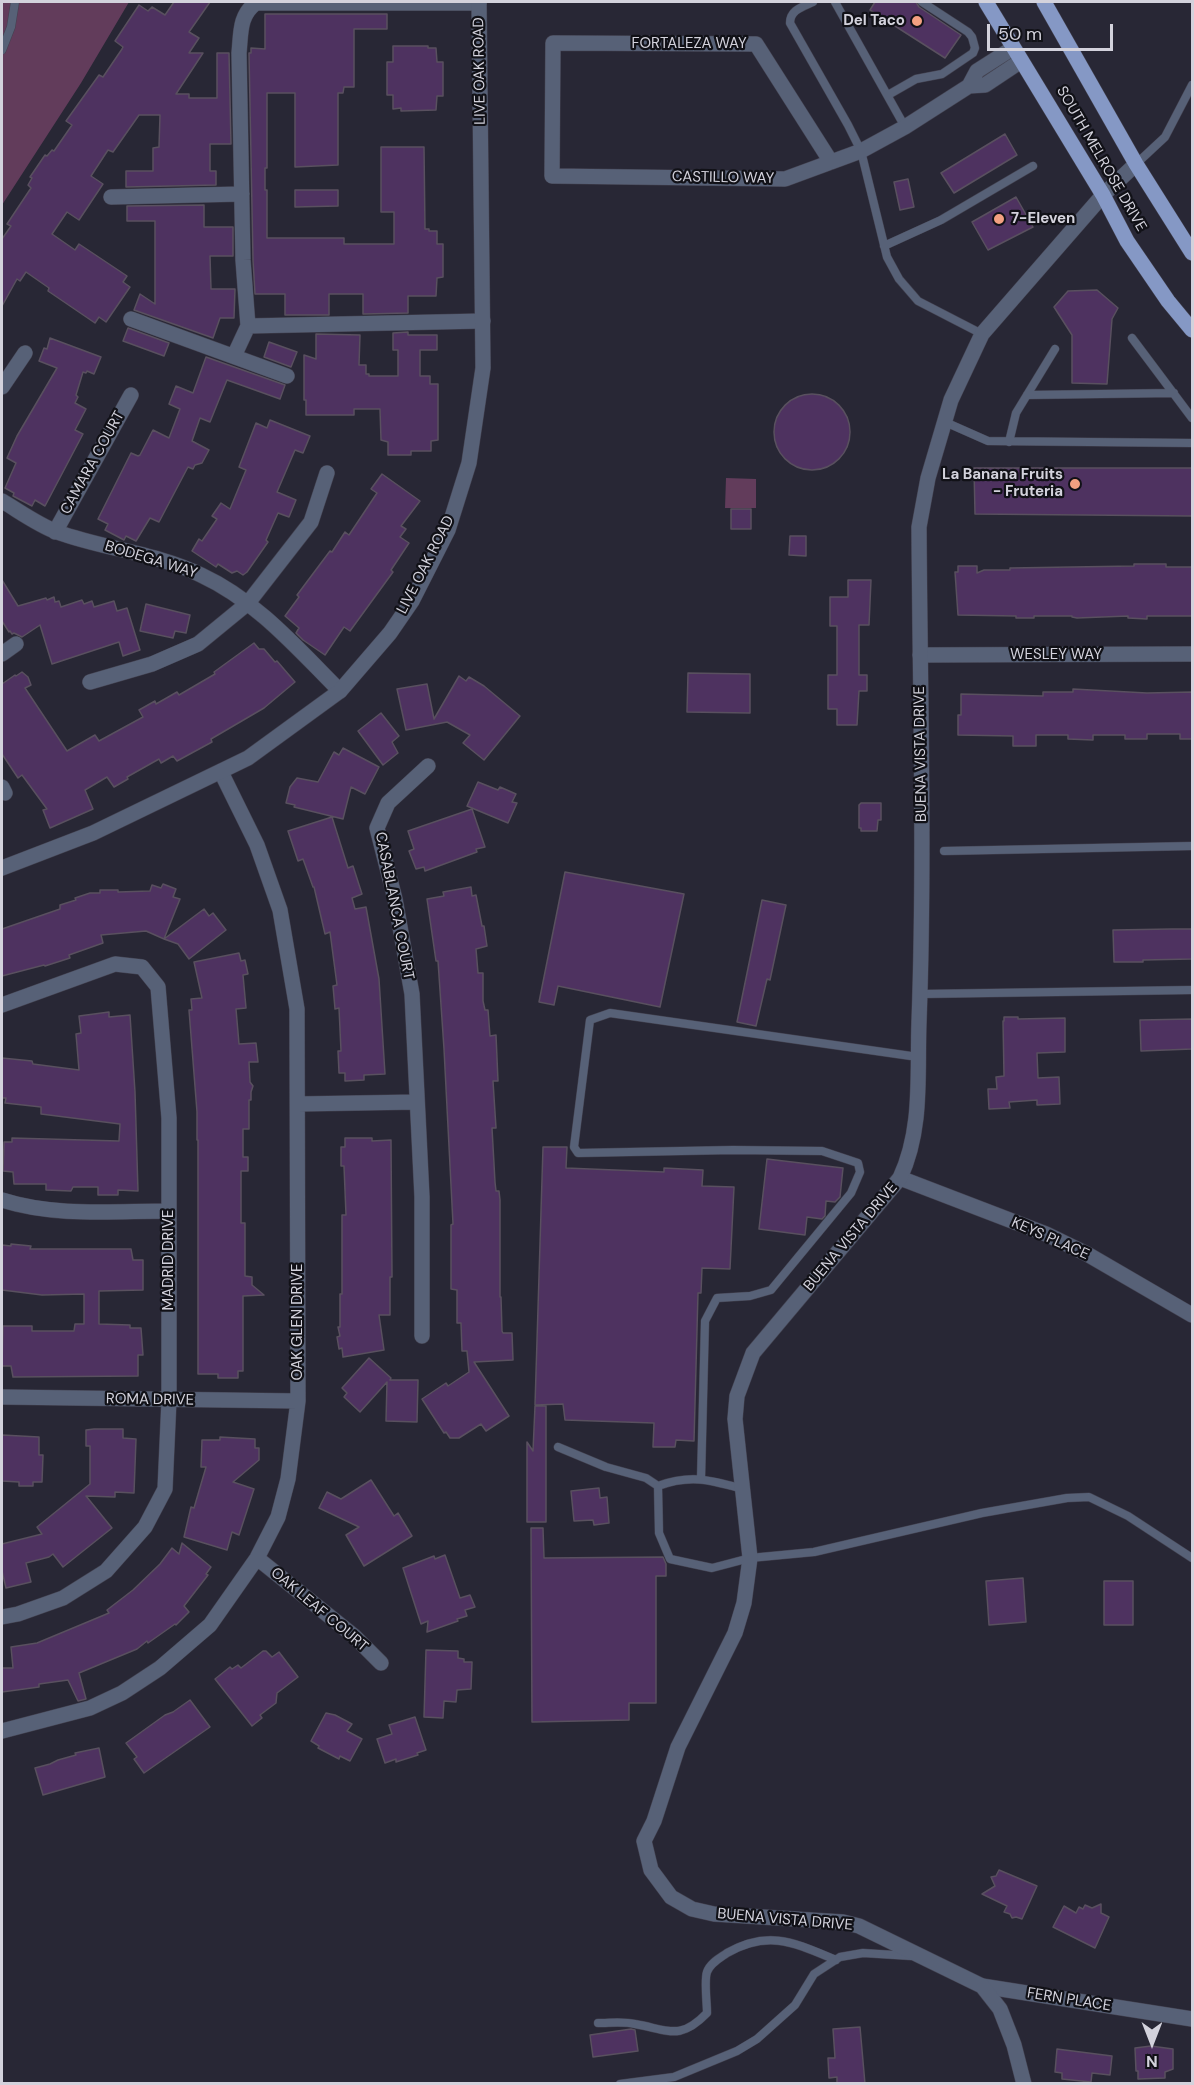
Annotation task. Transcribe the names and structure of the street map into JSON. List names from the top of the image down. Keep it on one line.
{"streets":{"main road":["SOUTH MELROSE DRIVE"],"street":["FORTALEZA WAY","LIVE OAK ROAD","CASTILLO WAY","CAMARA COURT","BODEGA WAY","WESLEY WAY","BUENA VISTA DRIVE","CASABLANCA COURT","KEYS PLACE","MADRID DRIVE","OAK GLEN DRIVE","ROMA DRIVE","OAK LEAF COURT","FERN PLACE"]},"crossings":[["FORTALEZA WAY","CASTILLO WAY"],["LIVE OAK ROAD","BODEGA WAY"],["LIVE OAK ROAD","OAK GLEN DRIVE"],["SOUTH MELROSE DRIVE","CASTILLO WAY"],["SOUTH MELROSE DRIVE","BUENA VISTA DRIVE"],["CAMARA COURT","BODEGA WAY"],["WESLEY WAY","BUENA VISTA DRIVE"],["BUENA VISTA DRIVE","KEYS PLACE"],["BUENA VISTA DRIVE","FERN PLACE"],["MADRID DRIVE","ROMA DRIVE"],["OAK GLEN DRIVE","ROMA DRIVE"],["OAK GLEN DRIVE","OAK LEAF COURT"]],"places":["Del Taco","7-Eleven","La Banana Fruits - Fruteria"],"scale_bar":"50 m","north":"bottom"}
